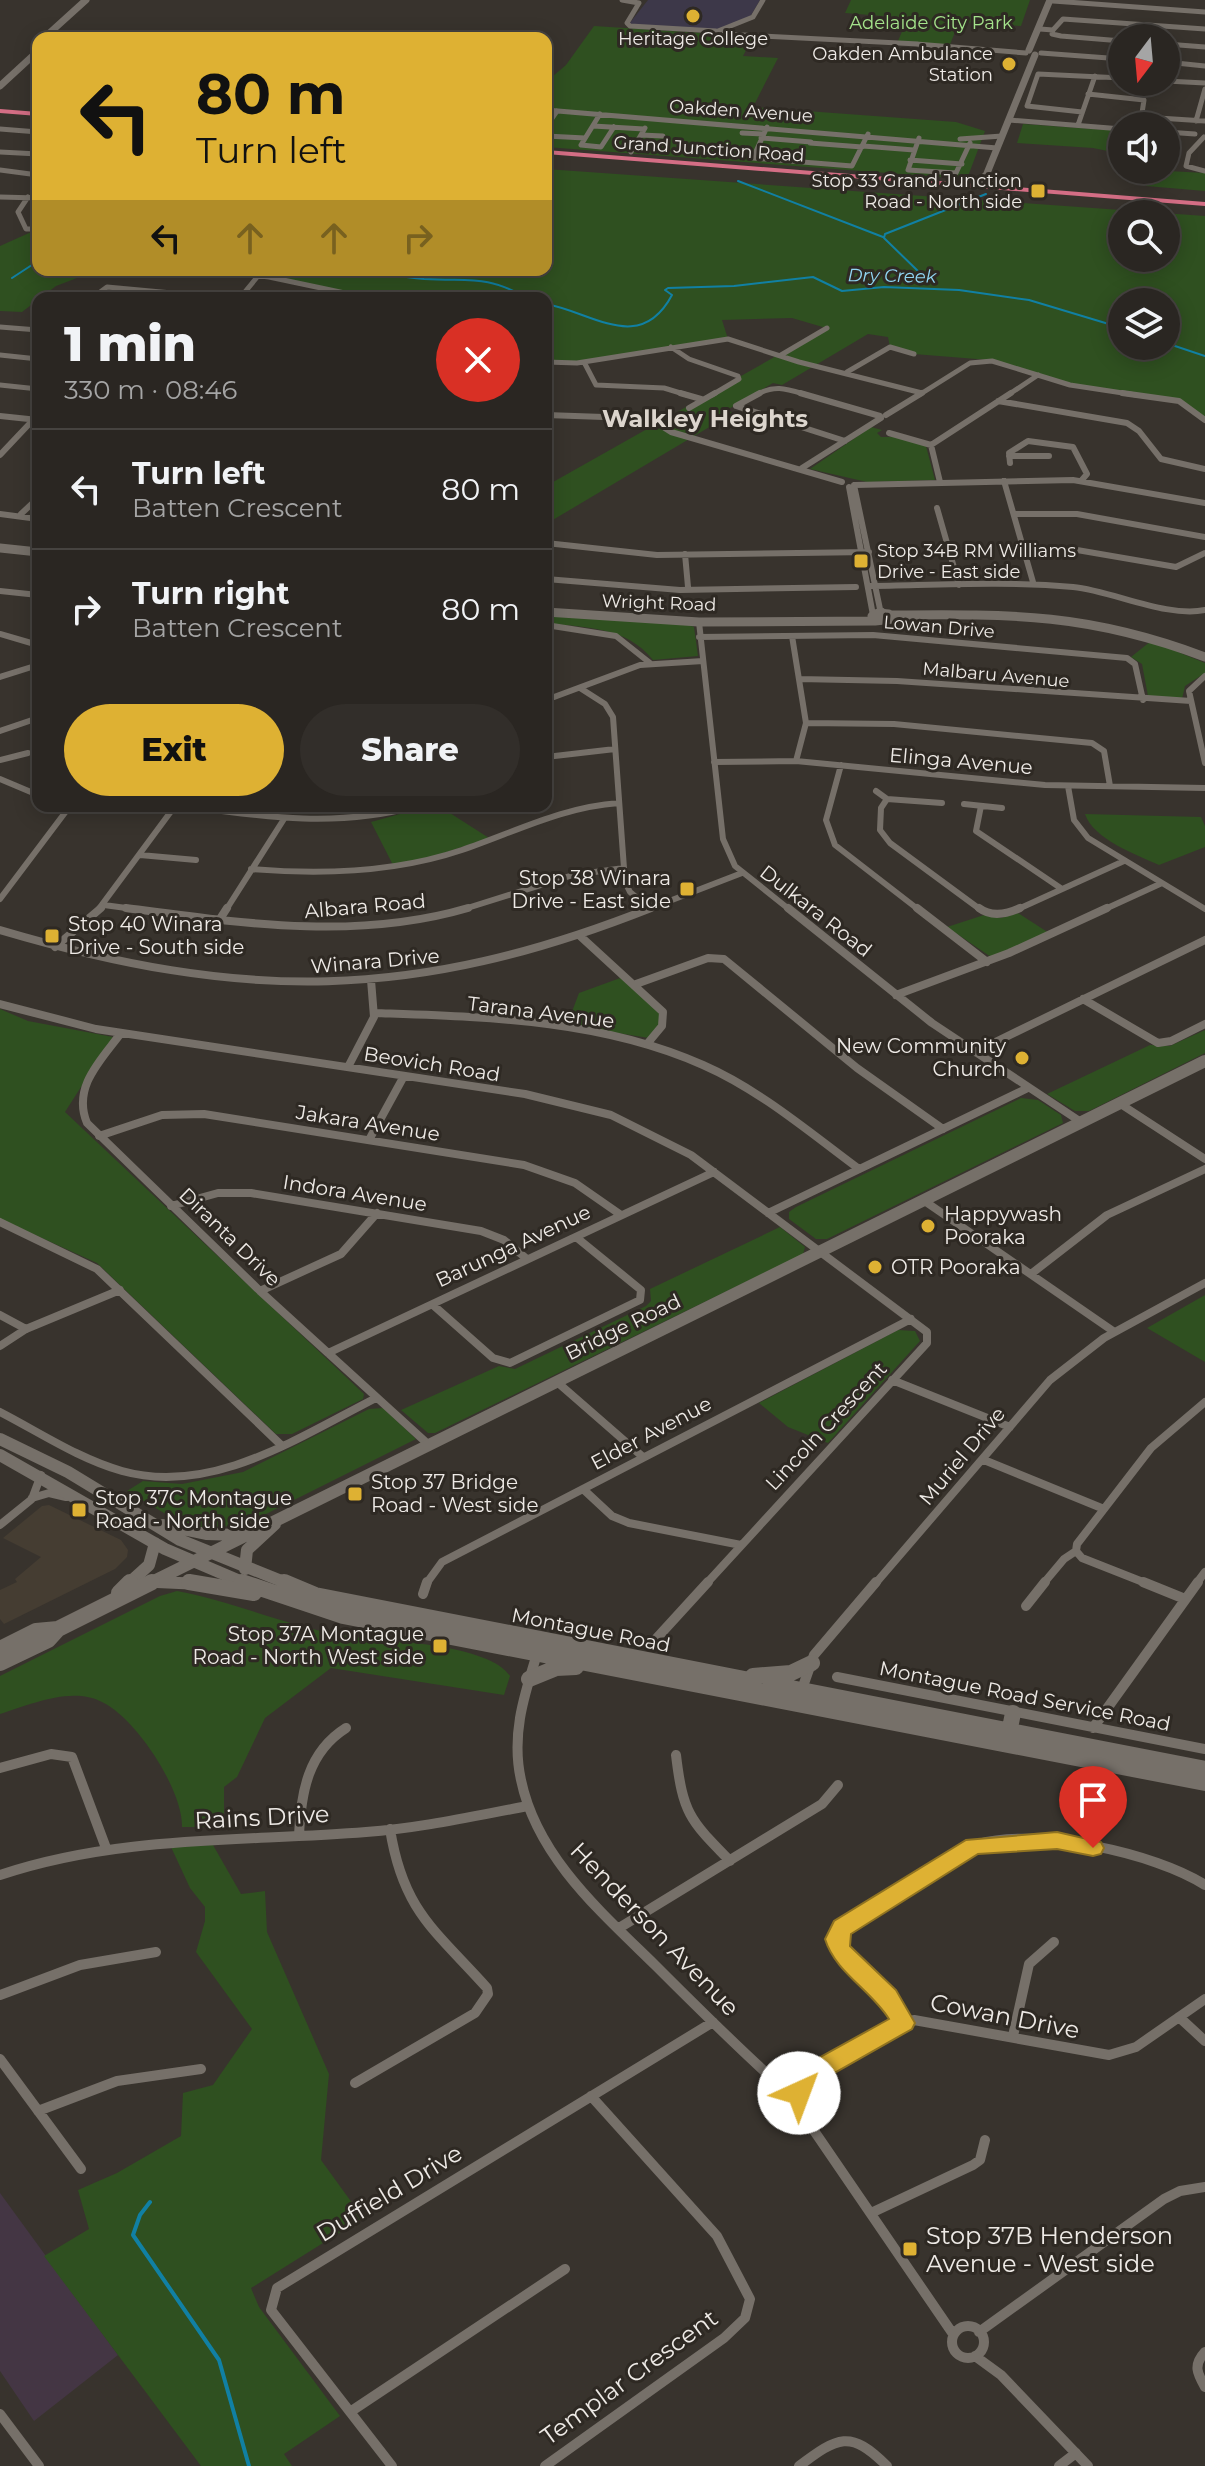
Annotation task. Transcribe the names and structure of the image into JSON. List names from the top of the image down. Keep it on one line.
{"streets":{"highway":["Grand Junction Road"],"main road":["Wright Road","Bridge Road","Montague Road"],"street":["Oakden Avenue","Lowan Drive","Malbaru Avenue","Elinga Avenue","Albara Road","Dulkara Road","Winara Drive","Tarana Avenue","Beovich Road","Jakara Avenue","Indora Avenue","Diranta Drive","Barunga Avenue","Lincoln Crescent","Elder Avenue","Muriel Drive","Montague Road Service Road","Rains Drive","Henderson Avenue","Cowan Drive","Duffield Drive","Templar Crescent"]},"crossings":[["Wright Road","Dulkara Road"],["Lowan Drive","Malbaru Avenue"],["Lowan Drive","Dulkara Road"],["Elinga Avenue","Dulkara Road"],["Dulkara Road","Winara Drive"],["Dulkara Road","Bridge Road"],["Beovich Road","Diranta Drive"],["Beovich Road","Barunga Avenue"],["Beovich Road","Bridge Road"],["Jakara Avenue","Diranta Drive"],["Jakara Avenue","Barunga Avenue"],["Indora Avenue","Diranta Drive"],["Indora Avenue","Barunga Avenue"],["Diranta Drive","Barunga Avenue"],["Diranta Drive","Bridge Road"],["Bridge Road","Montague Road"],["Lincoln Crescent","Elder Avenue"],["Muriel Drive","Montague Road"],["Montague Road","Henderson Avenue"],["Rains Drive","Henderson Avenue"],["Henderson Avenue","Cowan Drive"],["Henderson Avenue","Duffield Drive"],["Duffield Drive","Templar Crescent"]],"districts":["Walkley Heights"],"water":["Dry Creek"],"parks":["Adelaide City Park"],"places":{"other":["Heritage College","Oakden Ambulance Station","New Community Church","Happywash Pooraka","OTR Pooraka"],"transit":["Stop 33 Grand Junction Road - North side","Stop 34B RM Williams Drive - East side","Stop 38 Winara Drive - East side","Stop 40 Winara Drive - South side","Stop 37 Bridge Road - West side","Stop 37C Montague Road - North side","Stop 37A Montague Road - North West side","Stop 37B Henderson Avenue - West side"]},"north":"bottom","page":{"turn":["80 m","Turn left"],"heading":["1 min","330 m · 08:46"],"list":[{"name":"Turn left","note":"Batten Crescent","value":"80 m"},{"name":"Turn right","note":"Batten Crescent","value":"80 m"}],"buttons":["Exit","Share"]}}
